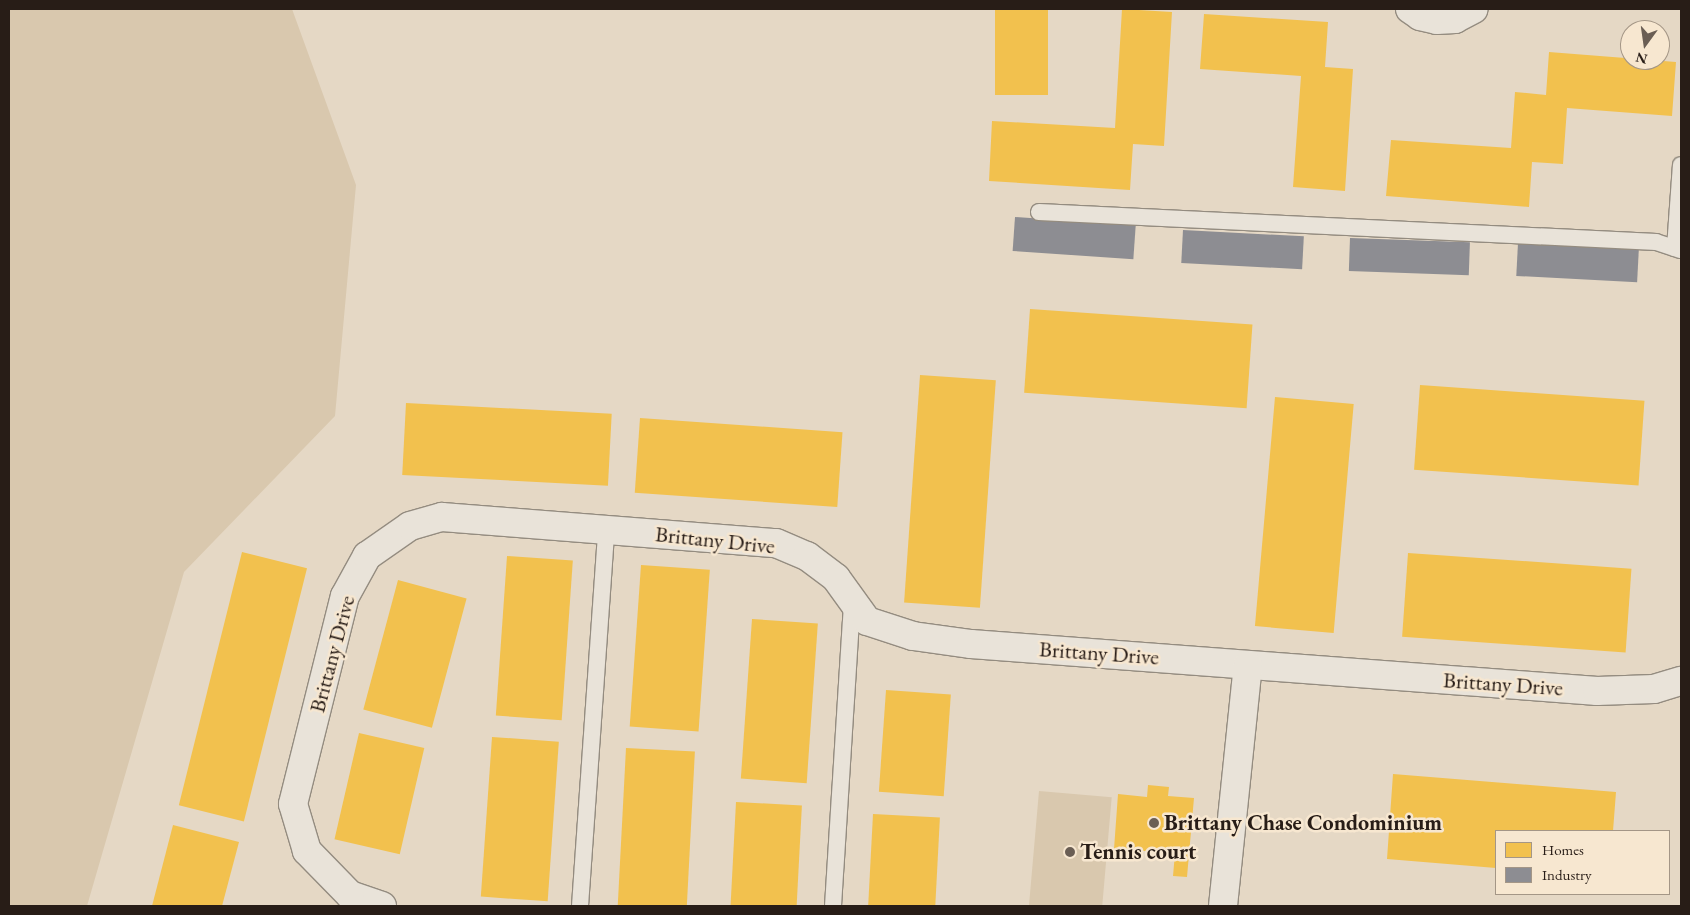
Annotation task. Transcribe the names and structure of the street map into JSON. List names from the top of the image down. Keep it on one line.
{"streets":{"street":["Brittany Drive"]},"places":["Brittany Chase Condominium","Tennis court"],"legend":["Homes","Industry"],"north":"bottom"}
